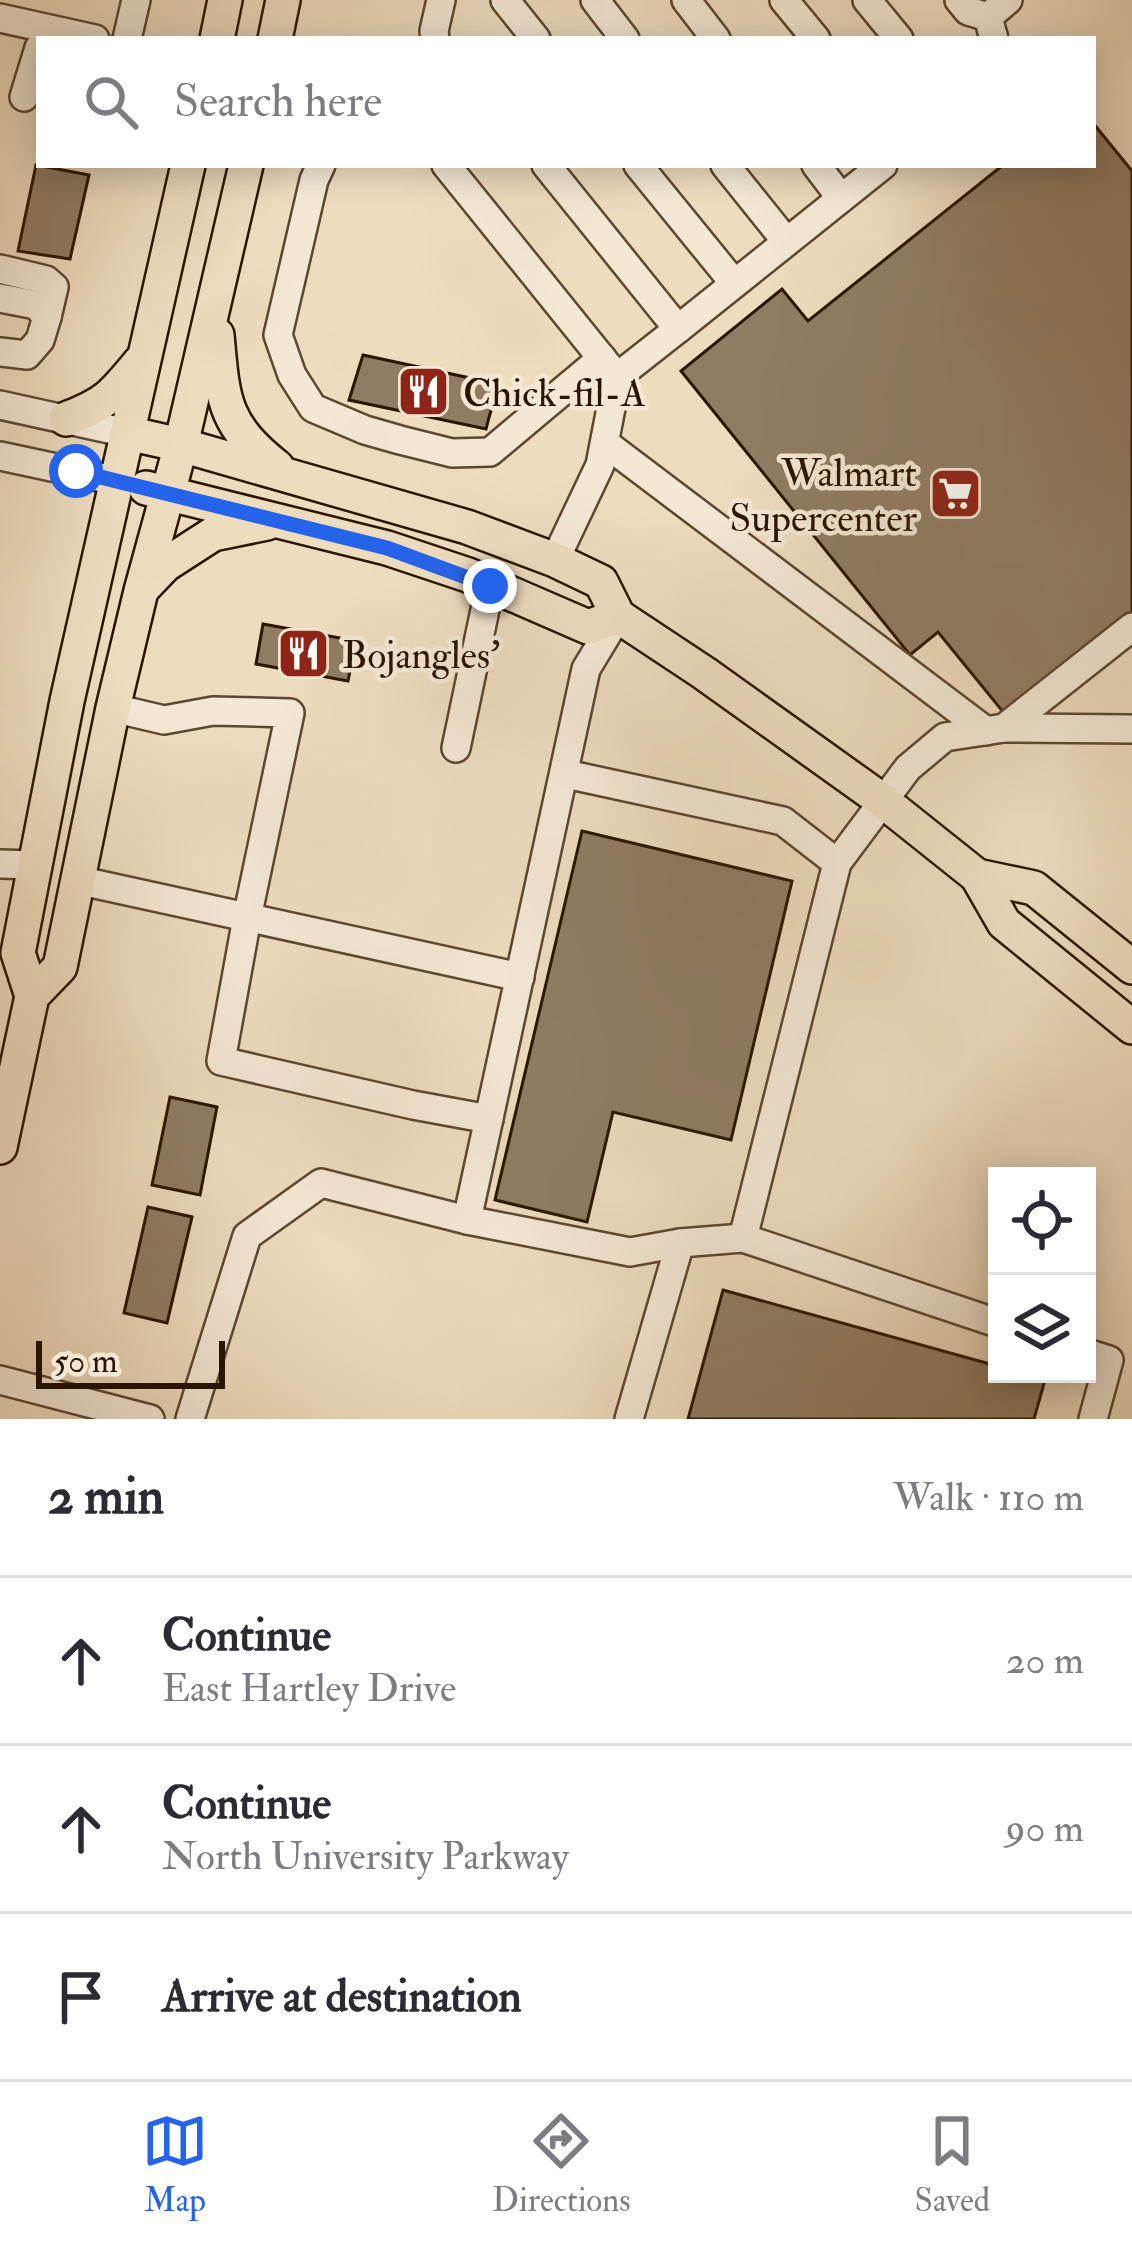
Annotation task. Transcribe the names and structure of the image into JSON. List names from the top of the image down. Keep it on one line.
{"places":{"restaurant":["Chick-fil-A","Bojangles'"],"supermarket":["Walmart Supercenter"]},"scale_bar":"50 m","page":{"search":"Search here","scale":"50 m","heading":["2 min","Walk · 110 m"],"list":[["Continue","East Hartley Drive","20 m"],["Continue","North University Parkway","90 m"],"Arrive at destination"],"nav":["Map","Directions","Saved"]}}
